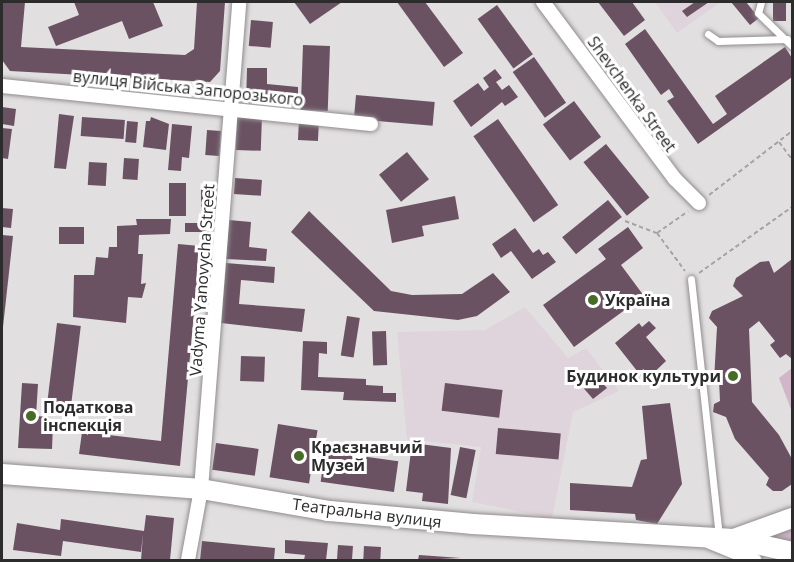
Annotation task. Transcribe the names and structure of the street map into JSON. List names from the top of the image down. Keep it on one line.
{"streets":{"street":["вулиця Війська Запорозького","Shevchenka Street","Vadyma Yanovycha Street","Театральна вулиця"]},"crossings":[["вулиця Війська Запорозького","Vadyma Yanovycha Street"],["Vadyma Yanovycha Street","Театральна вулиця"]],"places":["Україна","Будинок культури","Податкова інспекція","Краєзнавчий Музей"]}
